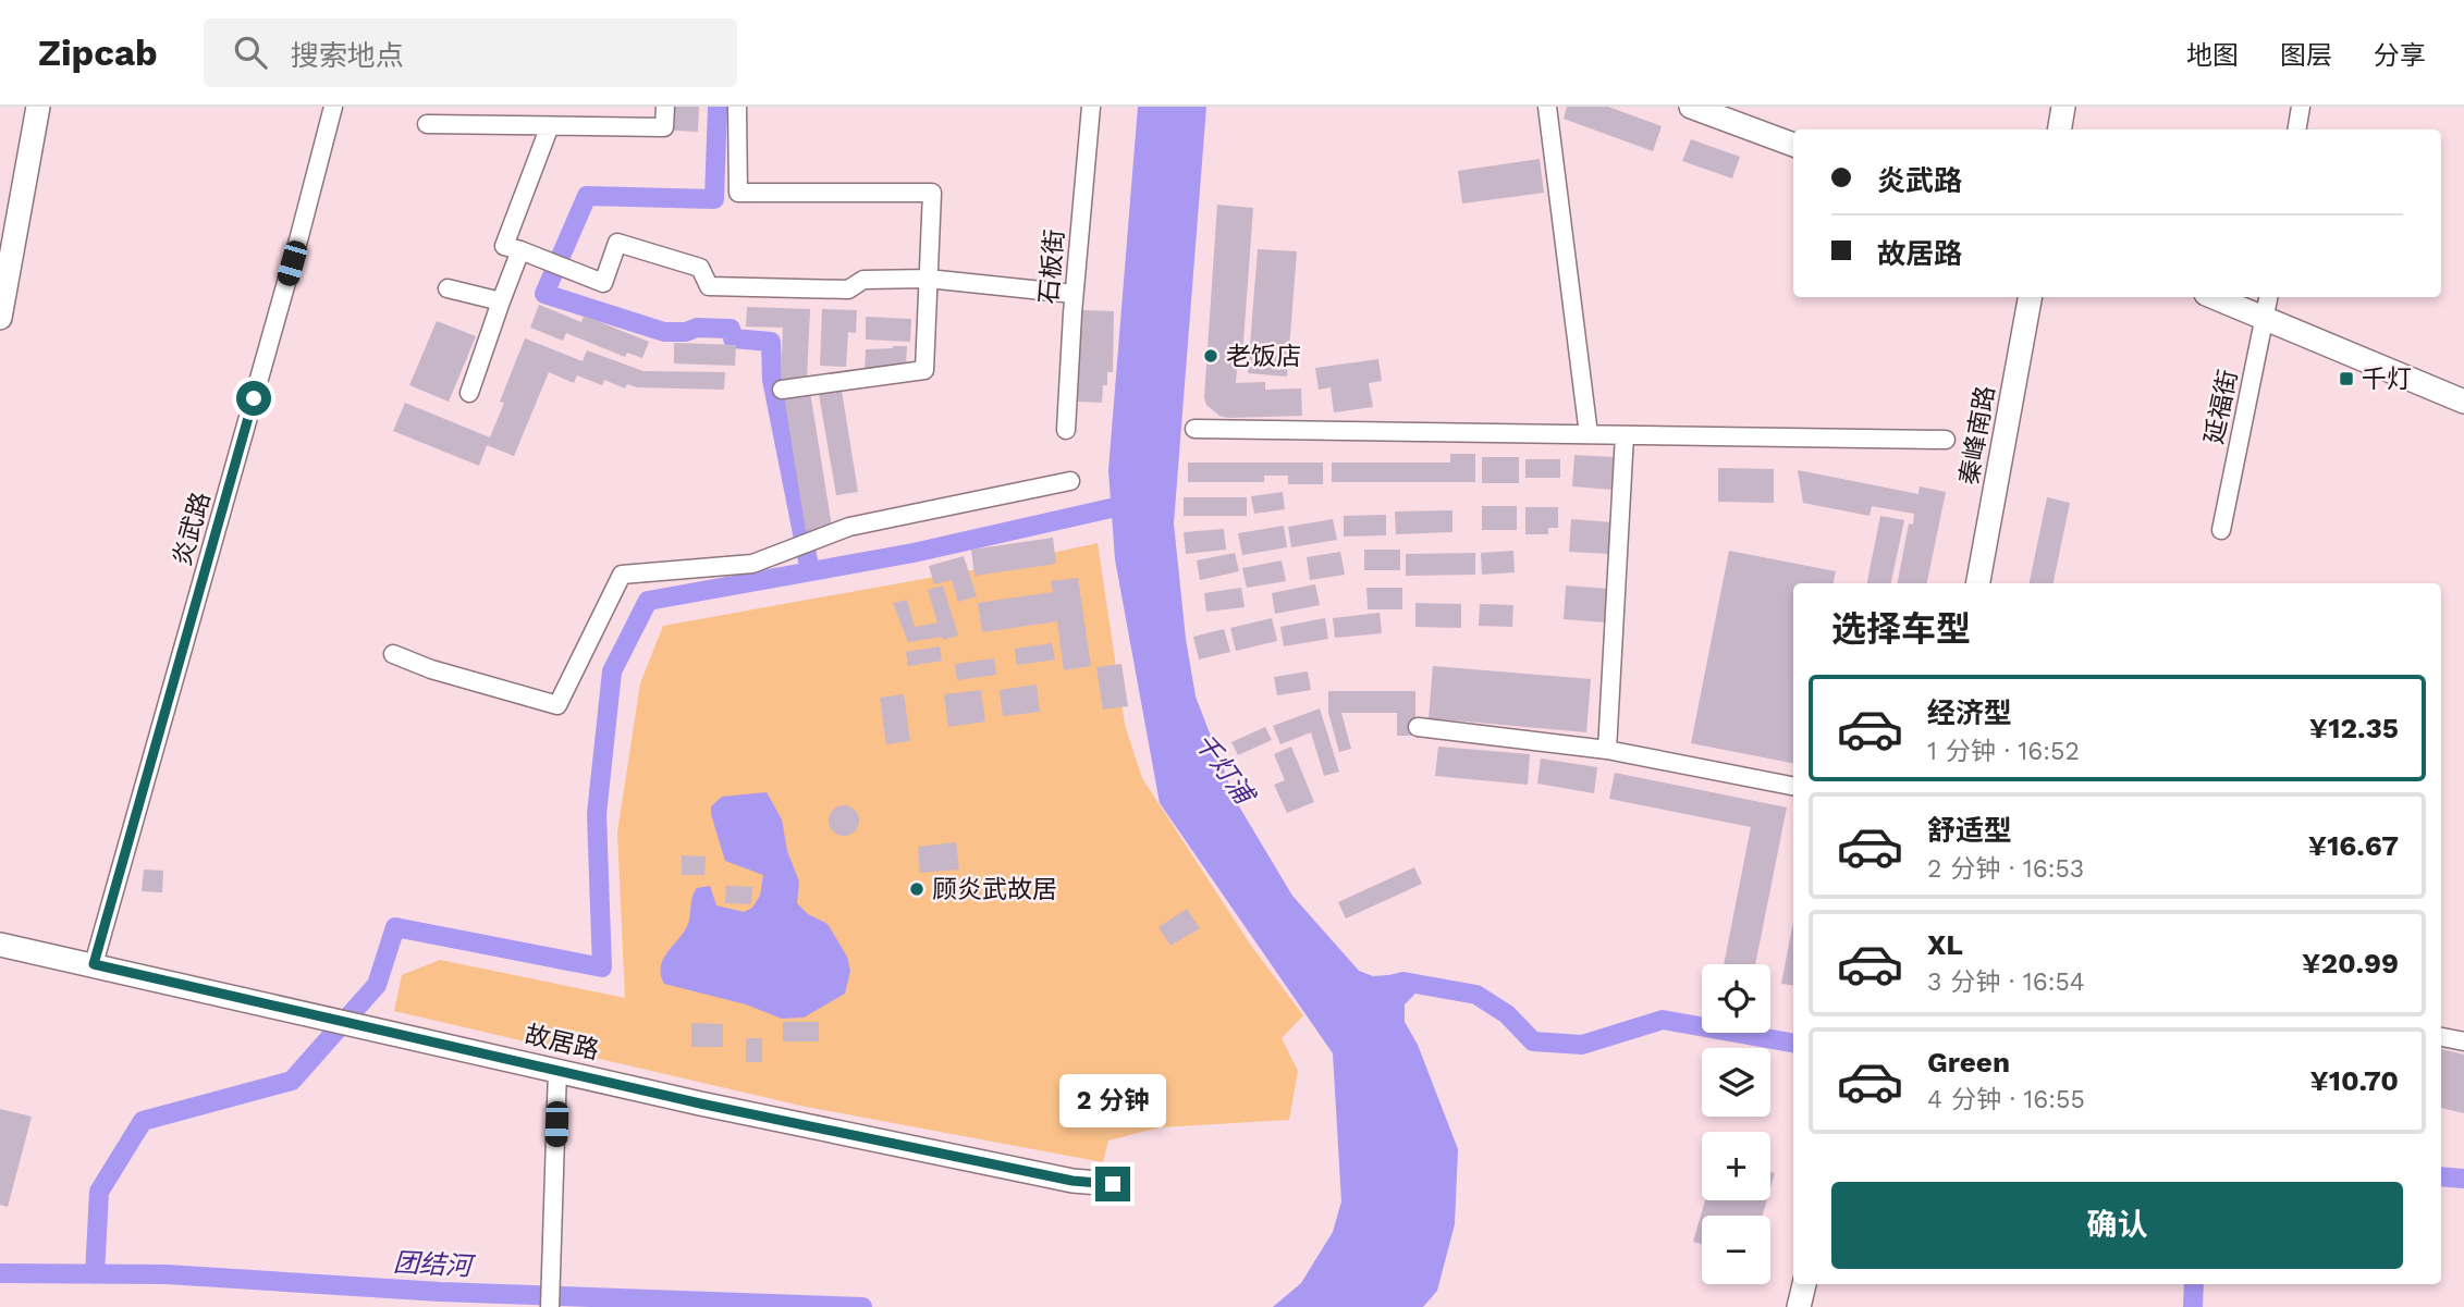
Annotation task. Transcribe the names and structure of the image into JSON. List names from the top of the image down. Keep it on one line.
{"streets":{"street":["石板街","延福街","秦峰南路","炎武路","故居路"]},"crossings":[["炎武路","故居路"]],"water":["千灯浦","团结河"],"places":{"other":["老饭店","顾炎武故居"],"transit":["千灯"]},"page":{"header":"Zipcab","search":"搜索地点","nav":["地图","图层","分享"],"banner":["炎武路","故居路"],"heading":"选择车型","list":[{"name":"经济型","note":"1 分钟 · 16:52","value":"¥12.35"},{"name":"舒适型","note":"2 分钟 · 16:53","value":"¥16.67"},{"name":"XL","note":"3 分钟 · 16:54","value":"¥20.99"},{"name":"Green","note":"4 分钟 · 16:55","value":"¥10.70"}],"map_buttons":["+","−"],"bubble":"2 分钟","buttons":"确认"}}
